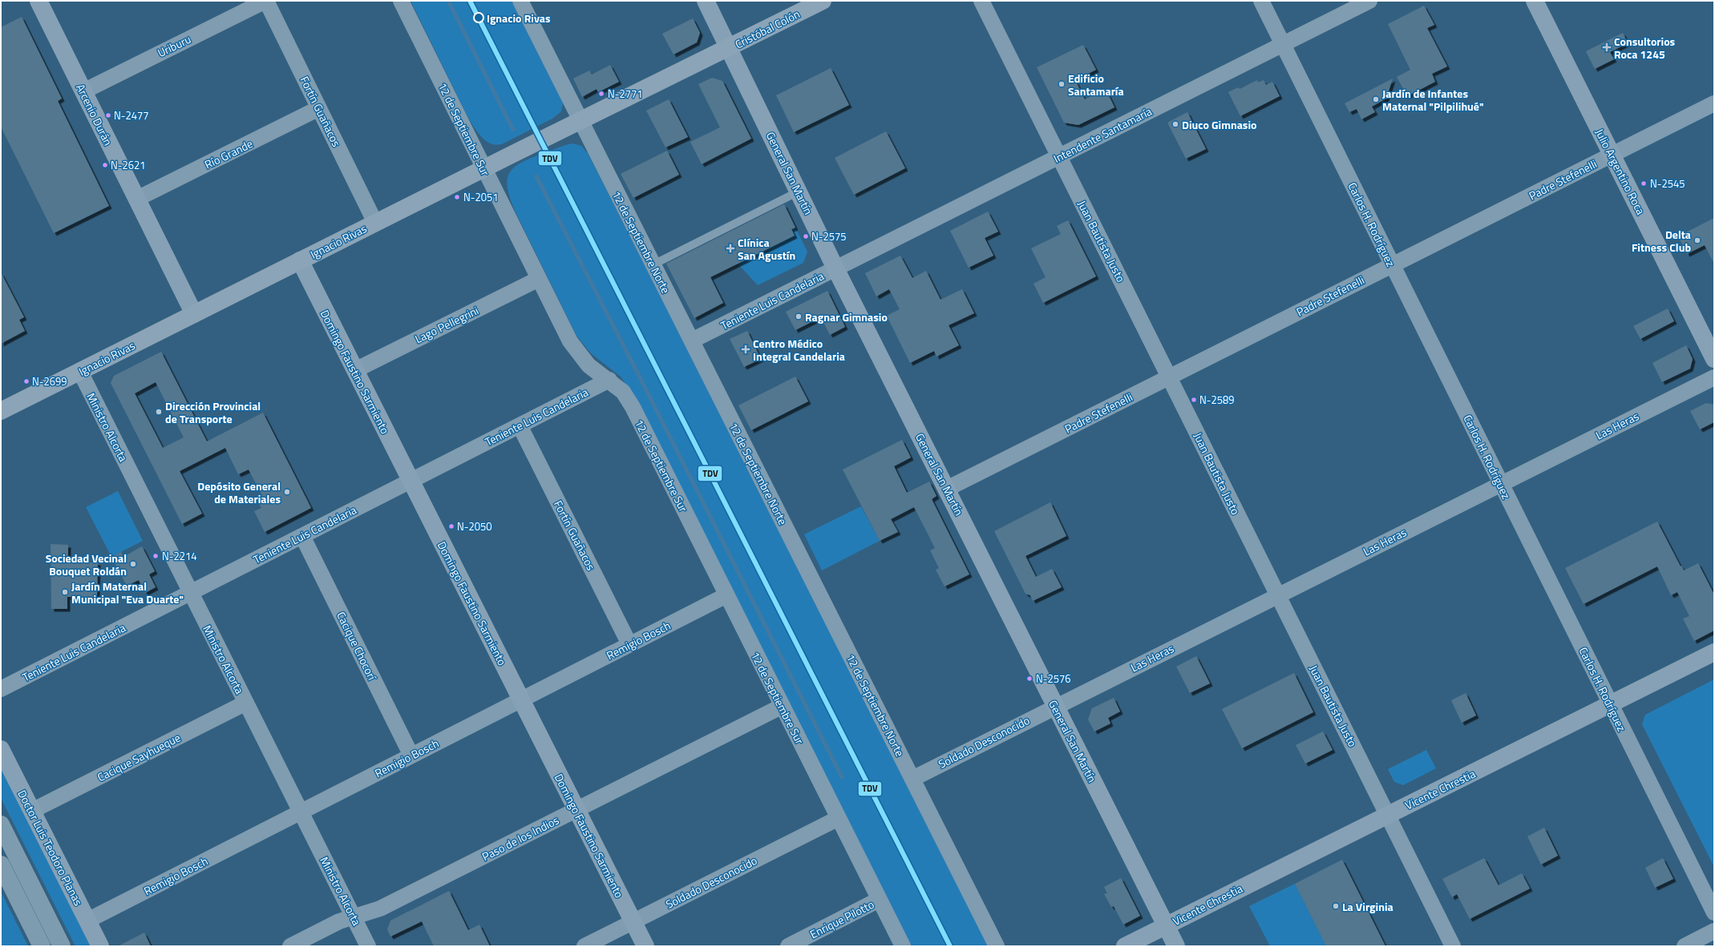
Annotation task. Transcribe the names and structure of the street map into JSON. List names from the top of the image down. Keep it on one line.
{"streets":{"main road":["Cristóbal Colón","Arcenio Durán","Julio Argentino Roca","General San Martín","Ignacio Rivas","Domingo Faustino Sarmiento","Vicente Chrestia","Doctor Luis Teodoro Planas"],"street":["Uriburu","Fortín Guañacos","12 de Septiembre Sur","Intendente Santamaría","Río Grande","Padre Stefenelli","Carlos H. Rodríguez","Juan Bautista Justo","12 de Septiembre Norte","Teniente Luis Candelaria","Lago Pellegrini","Las Heras","Ministro Alcorta","Remigio Bosch","Cacique Chocorí","Soldado Desconocido","Cacique Sayhueque","Paso de los Indios","Enrique Pilotto"]},"crossings":[["Cristóbal Colón","General San Martín"],["Cristóbal Colón","Ignacio Rivas"],["Uriburu","Fortín Guañacos"],["Uriburu","Arcenio Durán"],["Fortín Guañacos","Río Grande"],["Fortín Guañacos","Ignacio Rivas"],["Fortín Guañacos","Teniente Luis Candelaria"],["Fortín Guañacos","Remigio Bosch"],["Arcenio Durán","Río Grande"],["Arcenio Durán","Ignacio Rivas"],["12 de Septiembre Sur","Ignacio Rivas"],["12 de Septiembre Sur","Teniente Luis Candelaria"],["12 de Septiembre Sur","Lago Pellegrini"],["12 de Septiembre Sur","Remigio Bosch"],["12 de Septiembre Sur","Soldado Desconocido"],["12 de Septiembre Sur","Paso de los Indios"],["12 de Septiembre Sur","Enrique Pilotto"],["Intendente Santamaría","General San Martín"],["Intendente Santamaría","Carlos H. Rodríguez"],["Intendente Santamaría","Juan Bautista Justo"],["Intendente Santamaría","Teniente Luis Candelaria"],["Julio Argentino Roca","Padre Stefenelli"],["General San Martín","Padre Stefenelli"],["General San Martín","Ignacio Rivas"],["General San Martín","Teniente Luis Candelaria"],["General San Martín","Las Heras"],["General San Martín","Soldado Desconocido"],["General San Martín","Vicente Chrestia"],["Padre Stefenelli","Carlos H. Rodríguez"],["Padre Stefenelli","Juan Bautista Justo"],["Carlos H. Rodríguez","Las Heras"],["Carlos H. Rodríguez","Vicente Chrestia"],["Ignacio Rivas","12 de Septiembre Norte"],["Ignacio Rivas","Domingo Faustino Sarmiento"],["Ignacio Rivas","Ministro Alcorta"],["Juan Bautista Justo","Las Heras"],["Juan Bautista Justo","Vicente Chrestia"],["12 de Septiembre Norte","Teniente Luis Candelaria"],["12 de Septiembre Norte","Soldado Desconocido"],["Teniente Luis Candelaria","Domingo Faustino Sarmiento"],["Teniente Luis Candelaria","Ministro Alcorta"],["Teniente Luis Candelaria","Cacique Chocorí"],["Lago Pellegrini","Domingo Faustino Sarmiento"],["Domingo Faustino Sarmiento","Remigio Bosch"],["Domingo Faustino Sarmiento","Soldado Desconocido"],["Domingo Faustino Sarmiento","Paso de los Indios"],["Las Heras","Soldado Desconocido"],["Ministro Alcorta","Remigio Bosch"],["Ministro Alcorta","Cacique Sayhueque"],["Ministro Alcorta","Paso de los Indios"],["Remigio Bosch","Cacique Chocorí"],["Remigio Bosch","Doctor Luis Teodoro Planas"],["Cacique Sayhueque","Doctor Luis Teodoro Planas"]],"places":{"other":["Ignacio Rivas","Edificio Santamaría","N-2771","Jardín de Infantes Maternal \"Pilpilihué\"","N-2477","Diuco Gimnasio","N-2621","N-2545","N-2051","N-2575","Delta Fitness Club","Ragnar Gimnasio","N-2699","N-2589","Dirección Provincial de Transporte","Depósito General de Materiales","N-2050","N-2214","Sociedad Vecinal Bouquet Roldán","Jardín Maternal Municipal \"Eva Duarte\"","N-2576","La Virginia"],"health":["Consultorios Roca 1245","Clínica San Agustín","Centro Médico Integral Candelaria"]},"lines":["transit line TDV"]}
